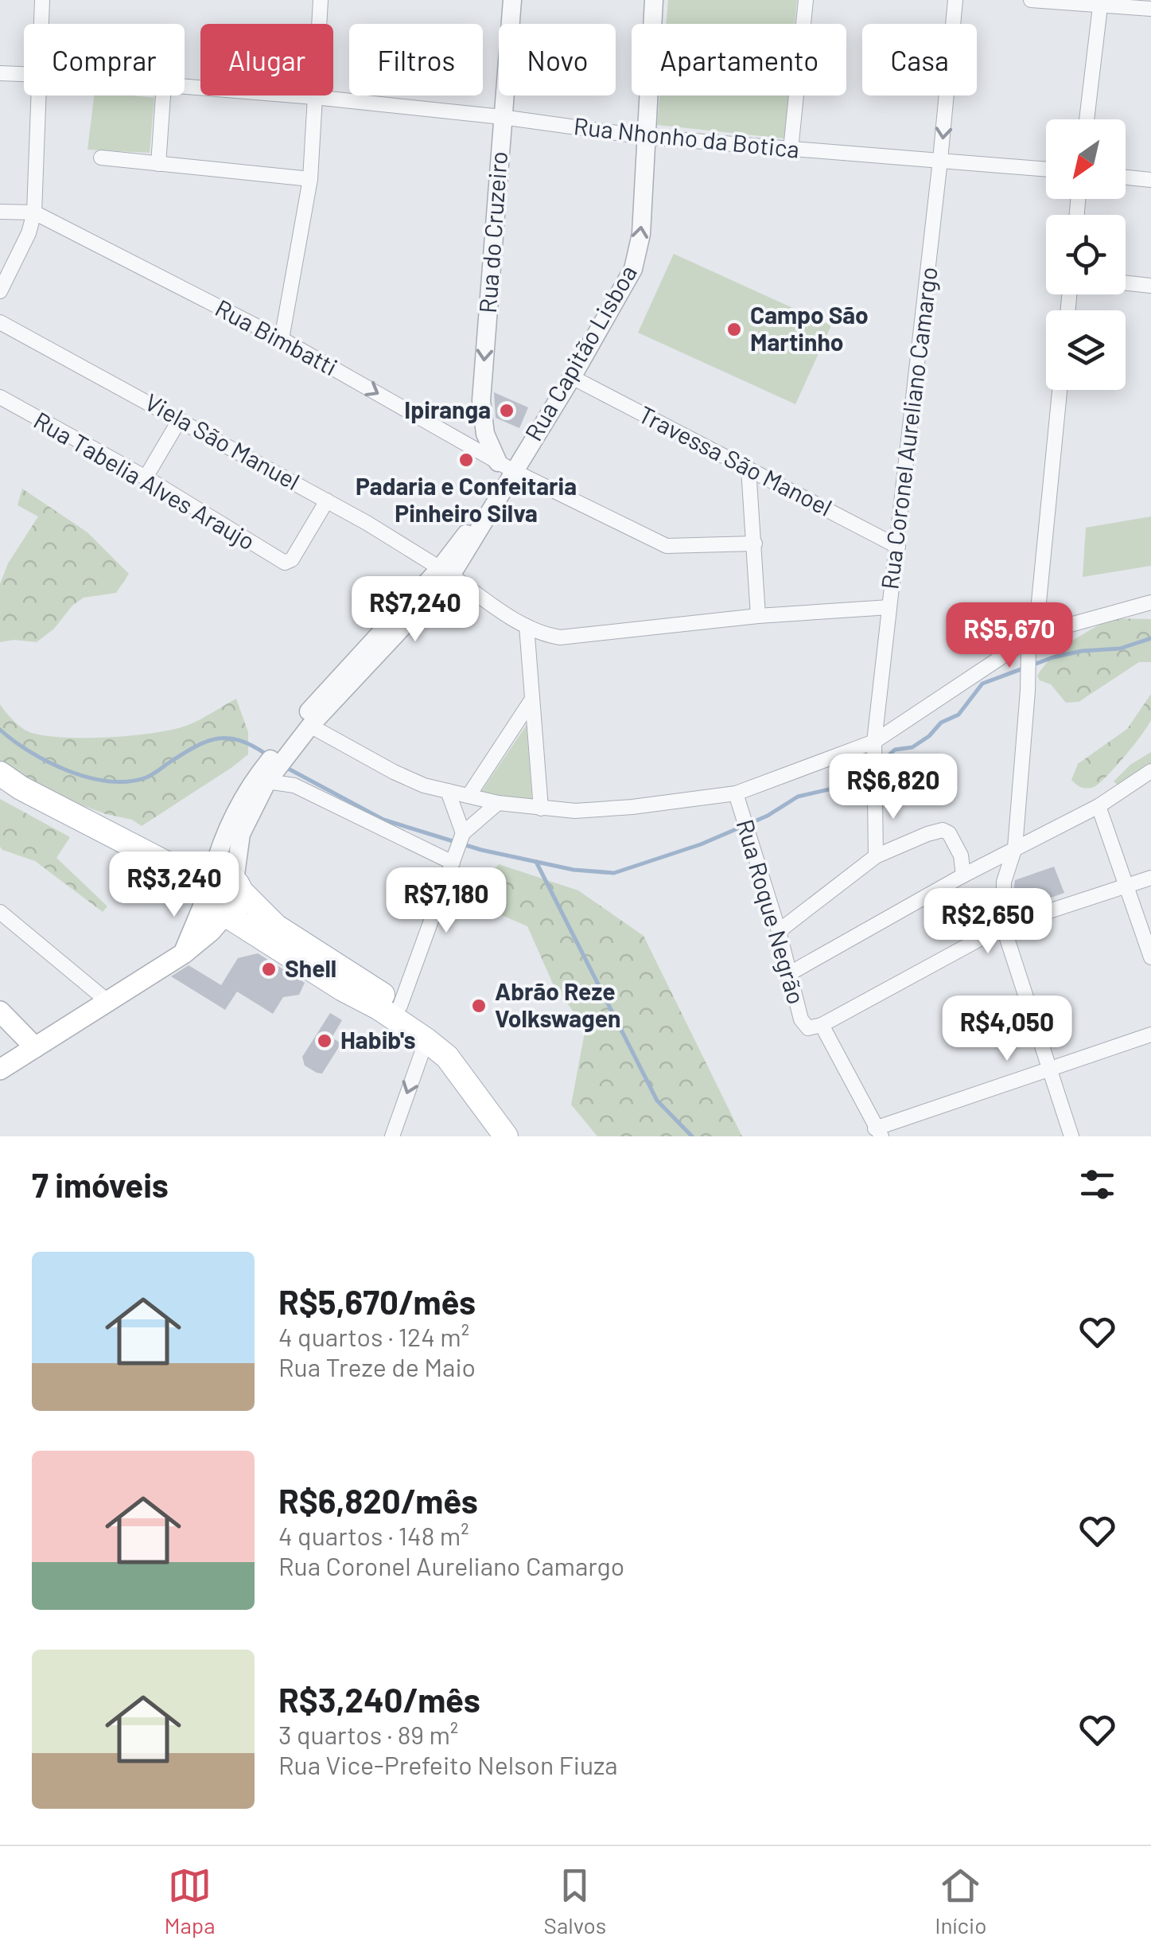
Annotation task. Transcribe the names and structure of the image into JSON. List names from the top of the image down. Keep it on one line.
{"streets":{"street":["Rua Nhonho da Botica","Rua do Cruzeiro","Rua Bimbatti","Rua Capitão Lisboa","Rua Coronel Aureliano Camargo","Viela São Manuel","Travessa São Manoel","Rua Tabelia Alves Araujo","Rua Roque Negrão"]},"crossings":[["Rua Nhonho da Botica","Rua do Cruzeiro"],["Rua Nhonho da Botica","Rua Capitão Lisboa"],["Rua Nhonho da Botica","Rua Coronel Aureliano Camargo"],["Rua do Cruzeiro","Rua Bimbatti"],["Rua do Cruzeiro","Rua Capitão Lisboa"],["Rua Bimbatti","Rua Capitão Lisboa"],["Rua Capitão Lisboa","Viela São Manuel"],["Rua Capitão Lisboa","Travessa São Manoel"],["Rua Coronel Aureliano Camargo","Viela São Manuel"],["Rua Coronel Aureliano Camargo","Travessa São Manoel"],["Viela São Manuel","Rua Tabelia Alves Araujo"]],"one_way":["Rua do Cruzeiro"],"places":["Campo São Martinho","Ipiranga","Padaria e Confeitaria Pinheiro Silva","Shell","Abrão Reze Volkswagen","Habib's"],"north":"bottom left","page":{"chip":["Comprar","Alugar","Filtros","Novo","Apartamento","Casa"],"price":["R$7,240","R$5,670","R$6,820","R$3,240","R$7,180","R$2,650","R$4,050"],"heading":"7 imóveis","list":[{"name":"R$5,670/mês","note":"4 quartos · 124 m² · Rua Treze de Maio"},{"name":"R$6,820/mês","note":"4 quartos · 148 m² · Rua Coronel Aureliano Camargo"},{"name":"R$3,240/mês","note":"3 quartos · 89 m² · Rua Vice-Prefeito Nelson Fiuza"}],"tabs":["Mapa","Salvos","Início"]}}
